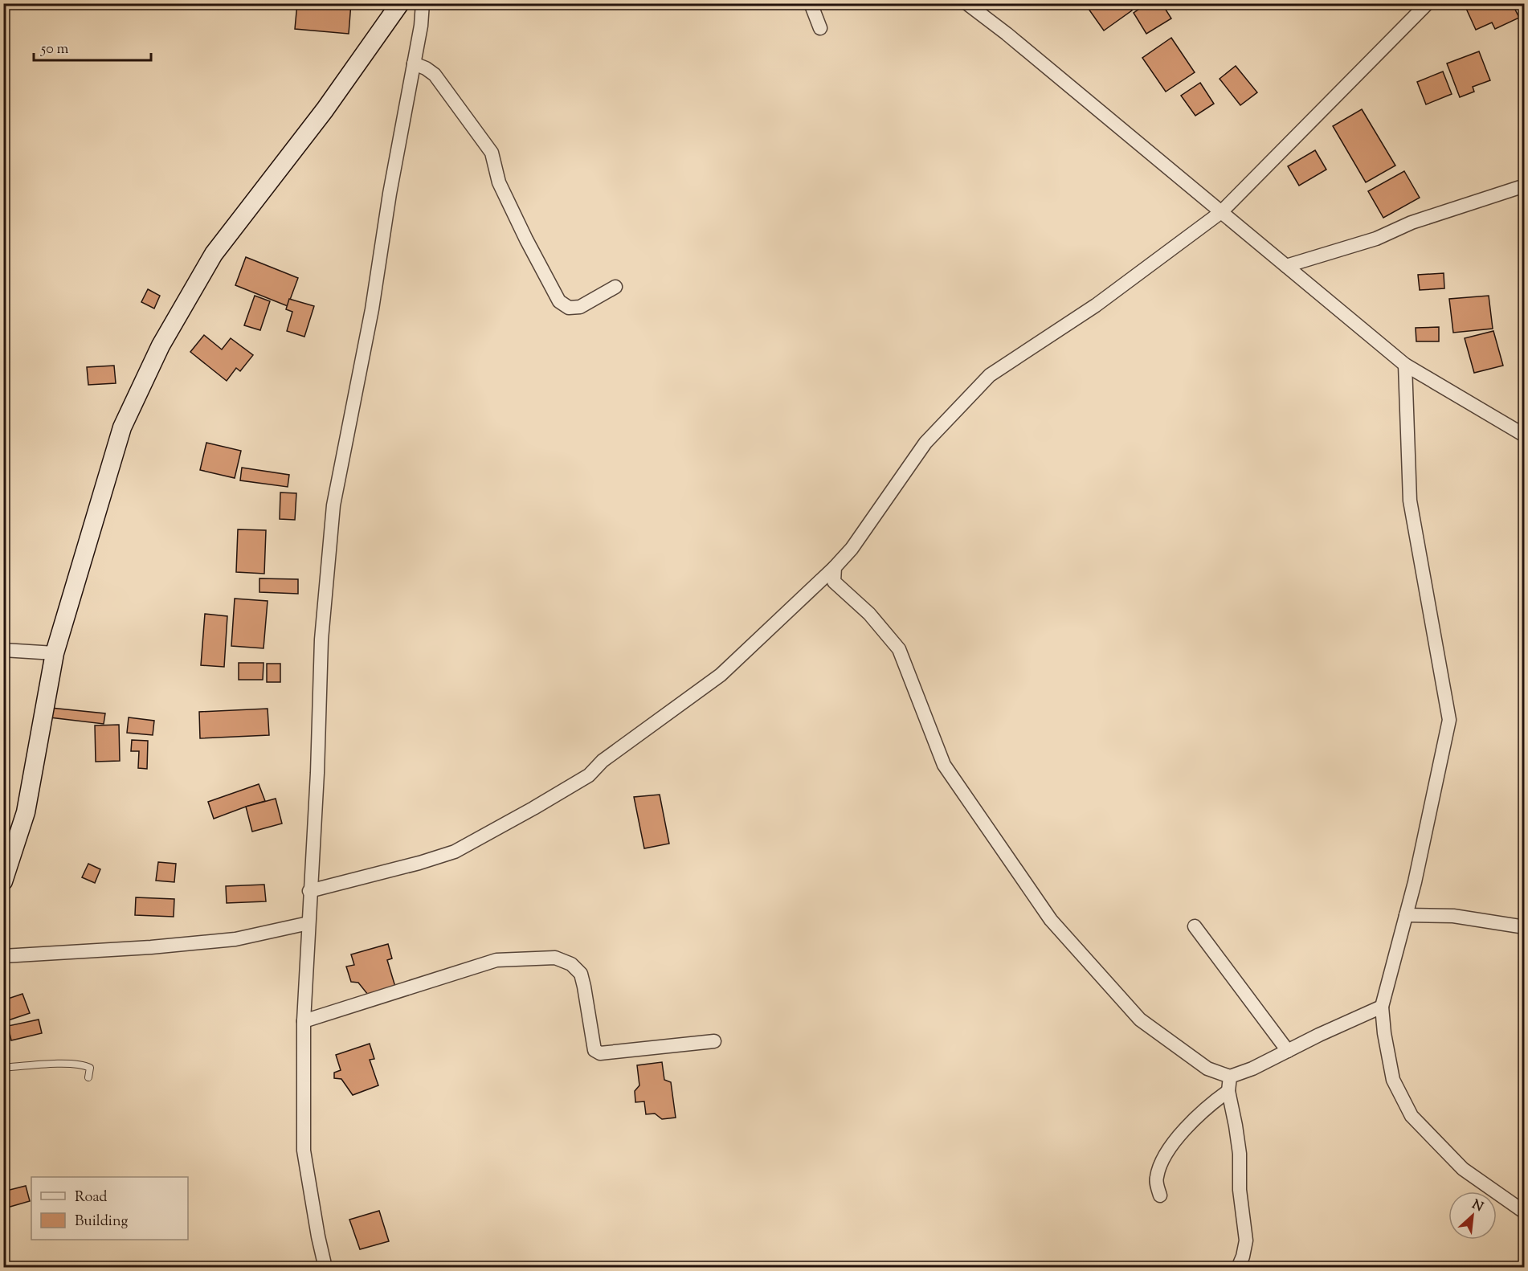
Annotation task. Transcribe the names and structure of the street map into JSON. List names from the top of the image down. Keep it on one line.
{"legend":["Road","Building"],"scale_bar":"50 m","north":"top right"}
